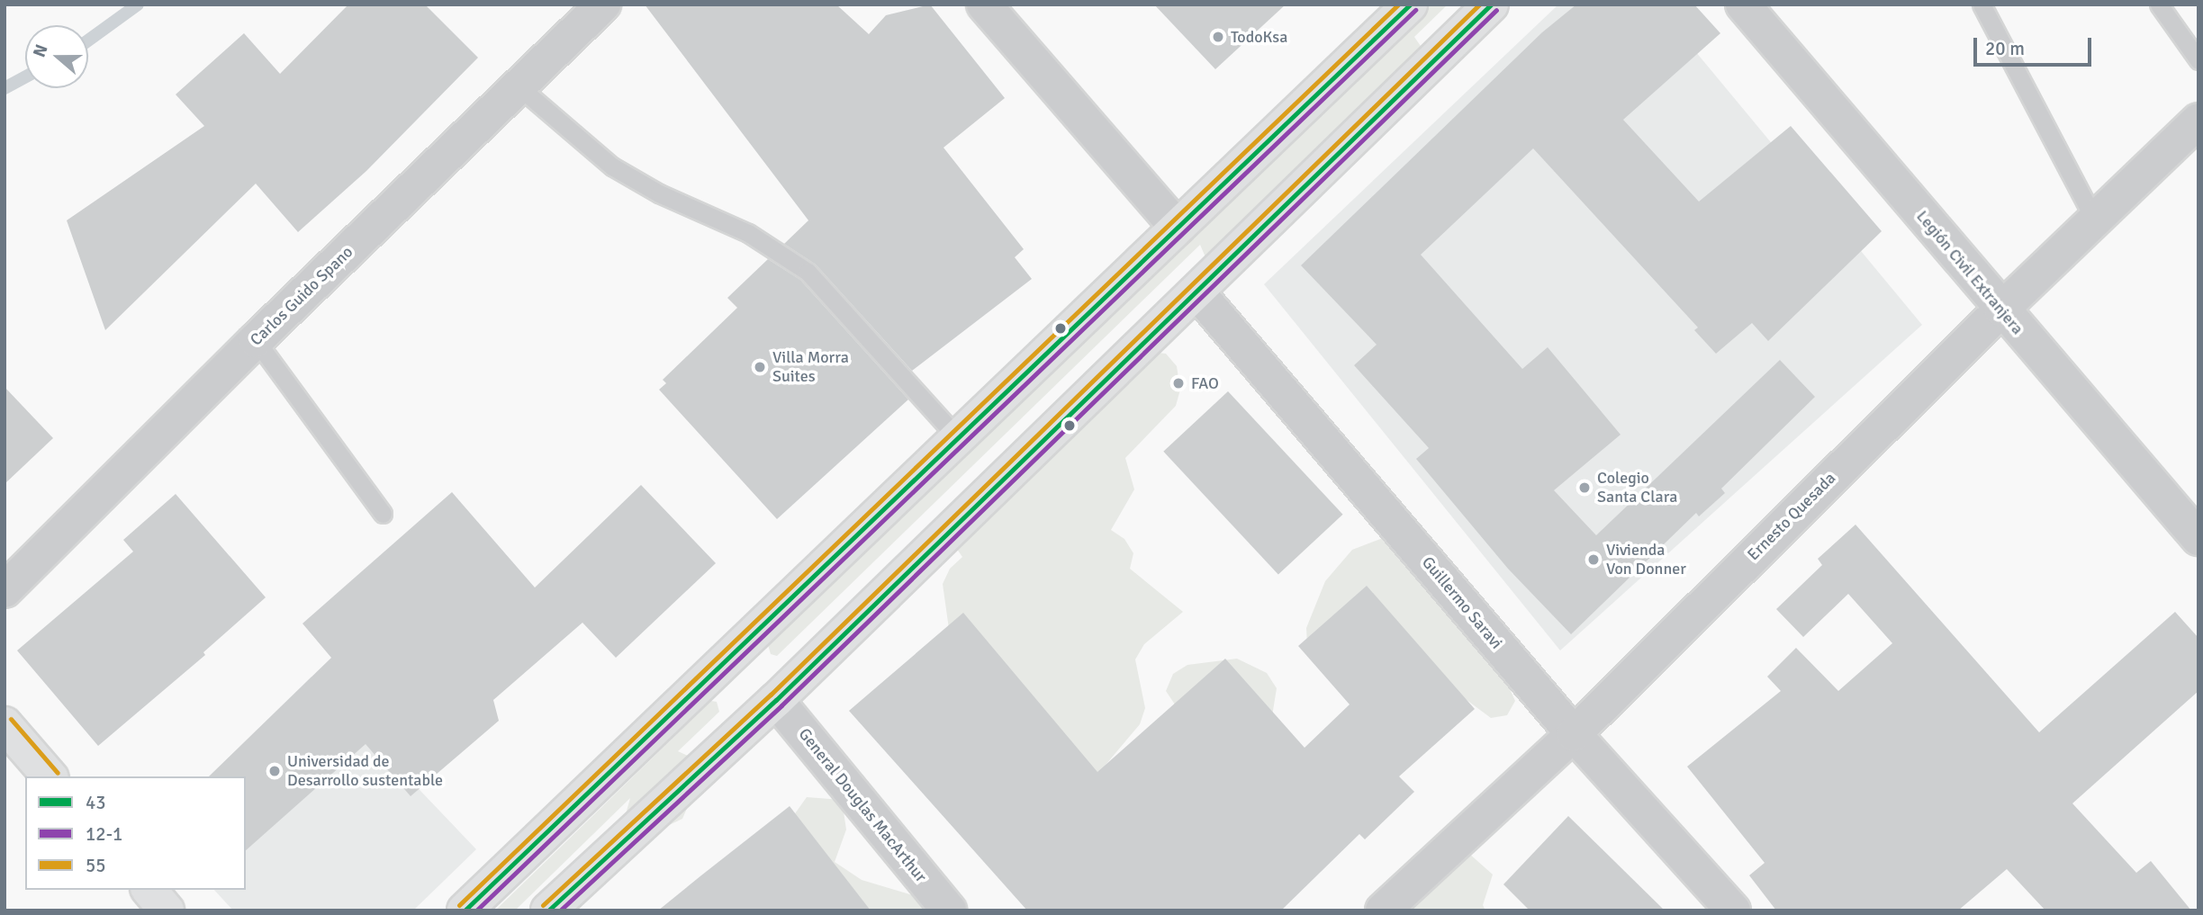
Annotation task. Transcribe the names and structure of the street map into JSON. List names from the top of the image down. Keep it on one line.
{"streets":{"street":["Legión Civil Extranjera","Carlos Guido Spano","Ernesto Quesada","Guillermo Saravi","General Douglas MacArthur"]},"crossings":[["Legión Civil Extranjera","Ernesto Quesada"],["Ernesto Quesada","Guillermo Saravi"]],"places":["TodoKsa","Villa Morra Suites","FAO","Colegio Santa Clara","Vivienda Von Donner","Universidad de Desarrollo sustentable"],"lines":["transit line 43","transit line 55","transit line 12-1"],"legend":["43","12-1","55"],"scale_bar":"20 m","north":"left"}
